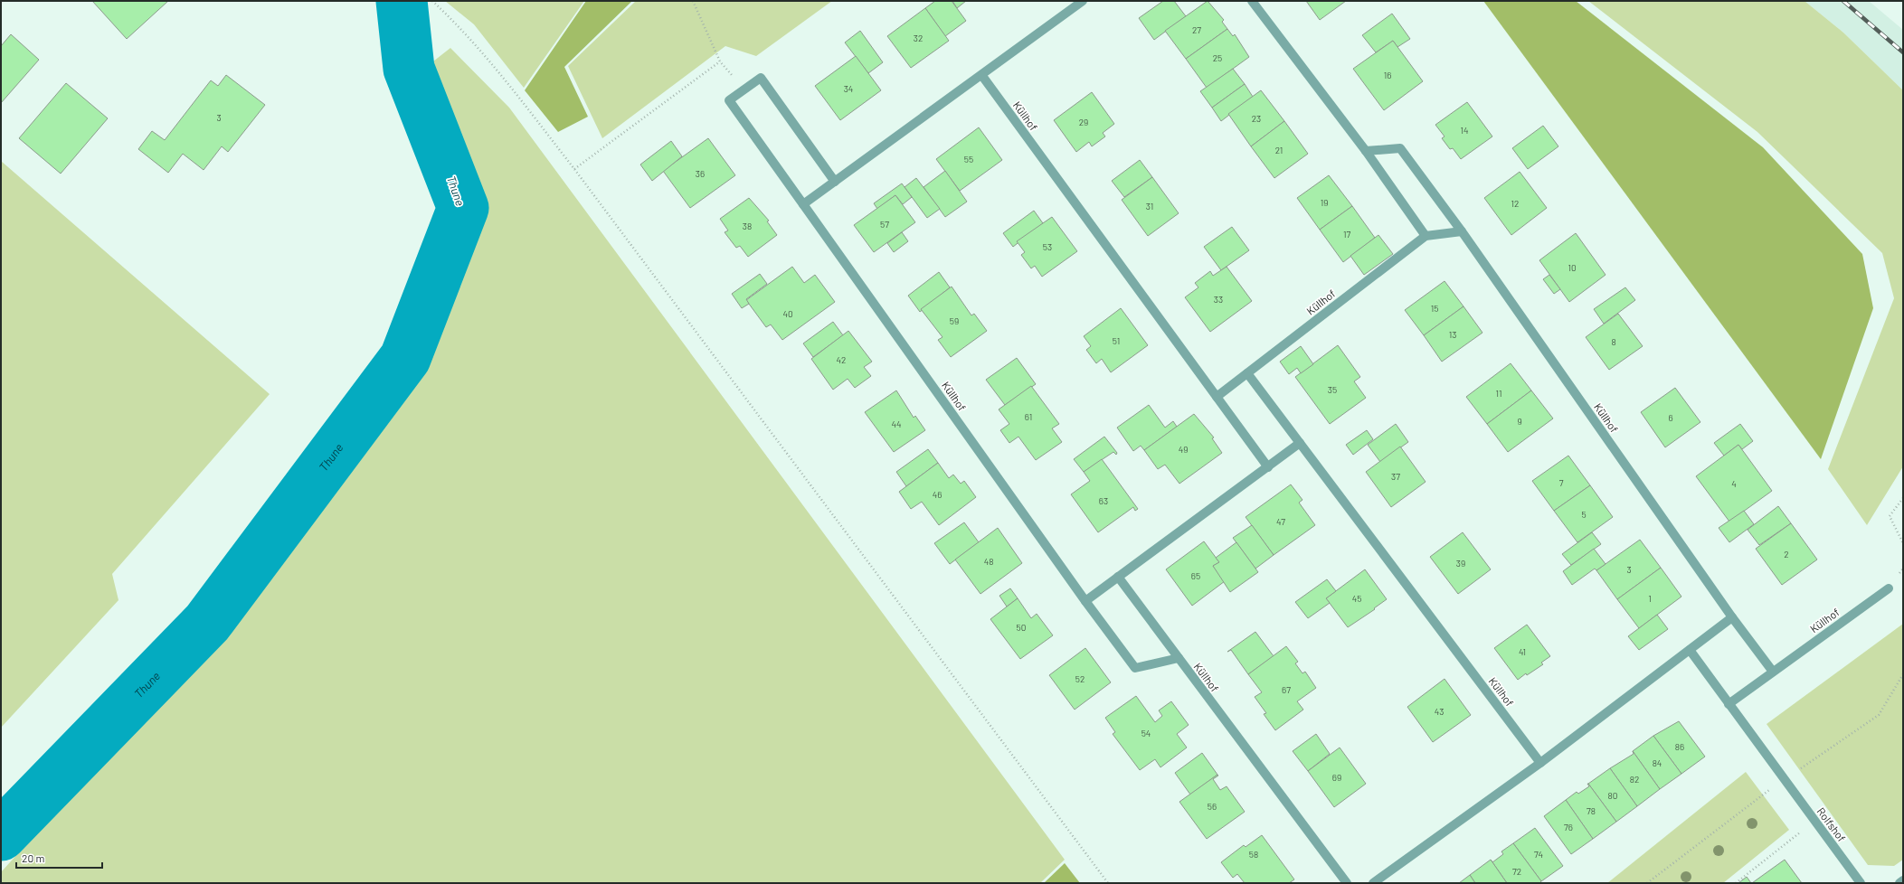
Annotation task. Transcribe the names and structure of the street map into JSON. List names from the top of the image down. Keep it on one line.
{"streets":{"street":["Küllhof","Rolfshof"]},"crossings":[["Küllhof","Rolfshof"]],"water":["Thune"],"house_numbers":["27","32","25","16","34","3","23","29","14","21","55","36","19","12","31","57","38","17","53","10","33","15","40","59","13","51","8","42","35","11","61","6","9","44","49","37","7","4","46","63","5","47","2","48","39","3","65","45","1","50","41","52","67","43","54","86","84","69","82","80","56","78","76","58","74","72"],"scale_bar":"20 m"}
